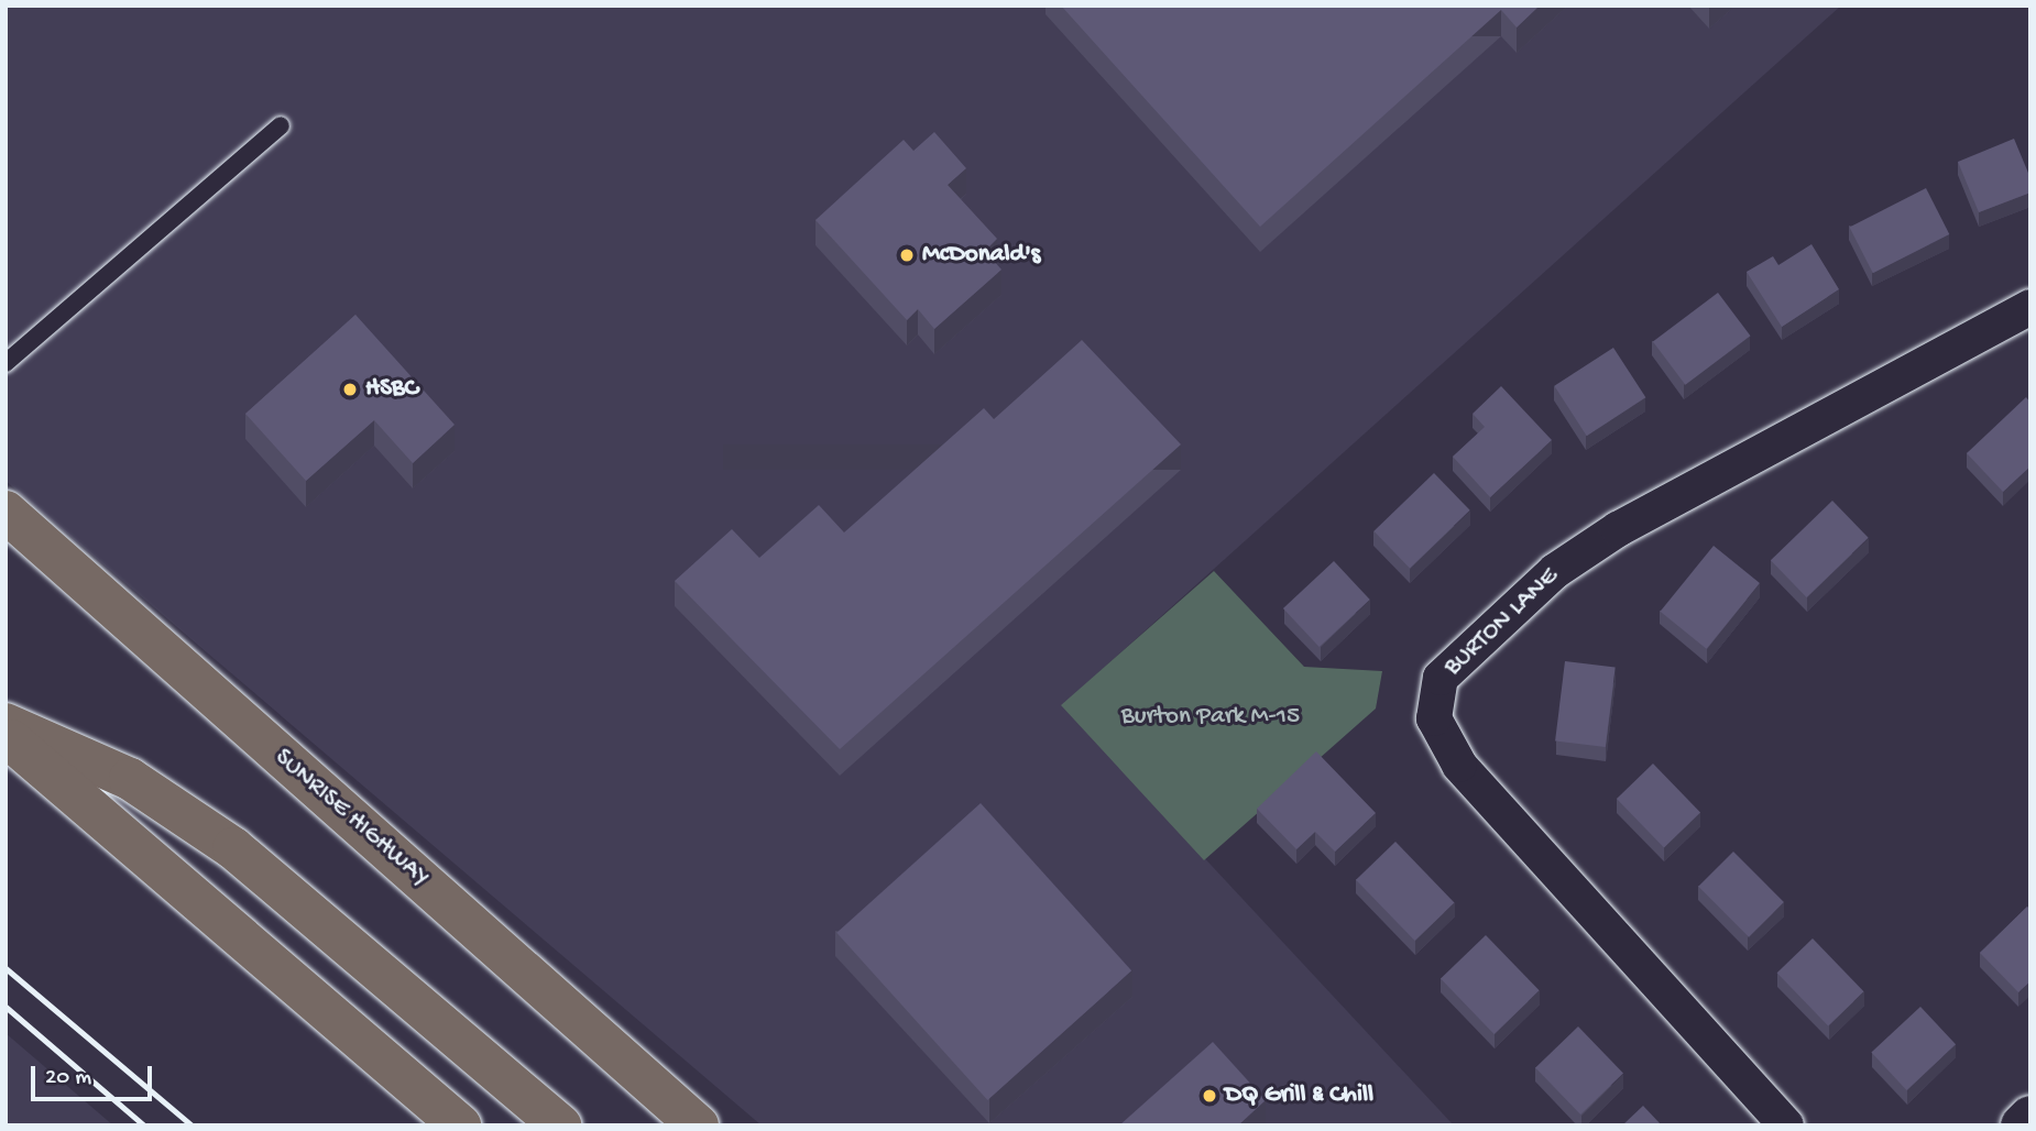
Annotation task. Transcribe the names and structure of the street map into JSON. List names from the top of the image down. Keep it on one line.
{"streets":{"highway":["SUNRISE HIGHWAY"],"street":["BURTON LANE"]},"parks":["Burton Park M-15"],"places":["McDonald's","HSBC","DQ Grill & Chill"],"scale_bar":"20 m"}
